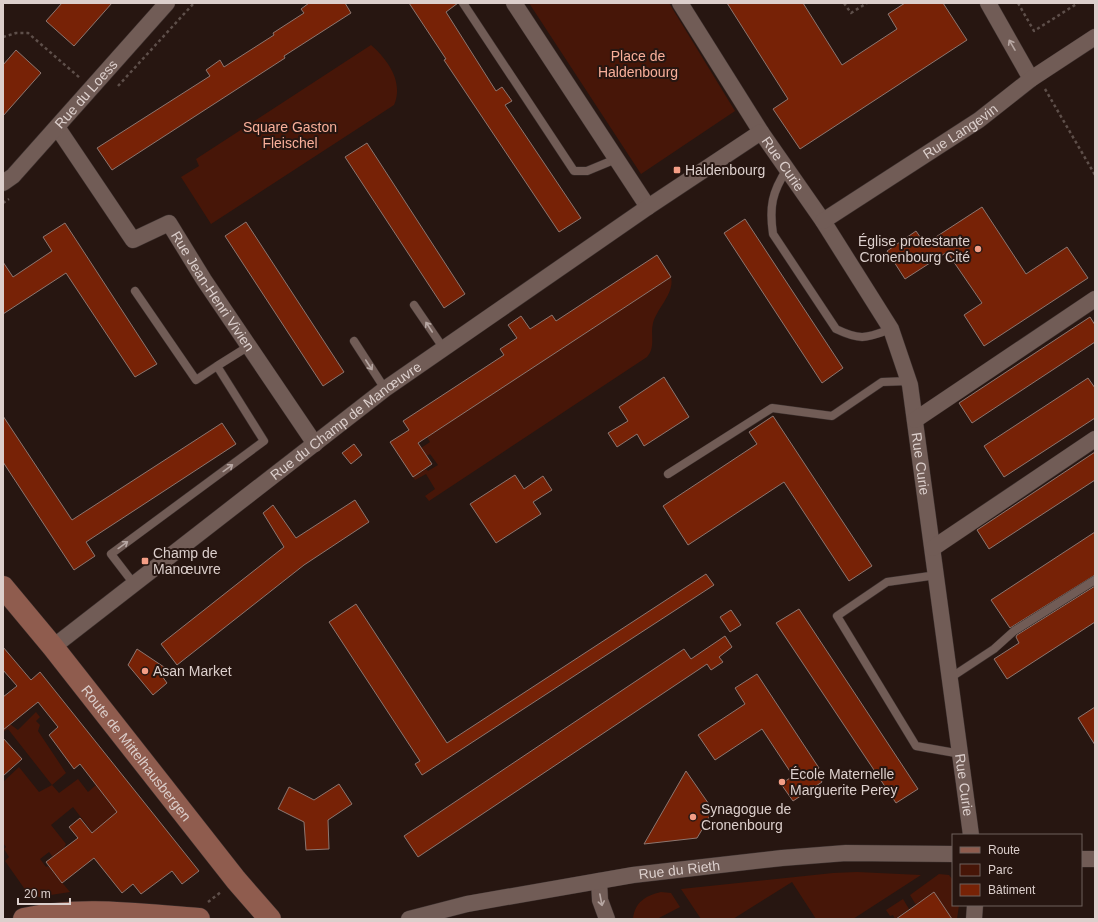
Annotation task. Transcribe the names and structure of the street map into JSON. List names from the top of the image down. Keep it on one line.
{"streets":{"main road":["Route de Mittelhausbergen"],"street":["Rue du Loess","Rue Langevin","Rue Curie","Rue Jean-Henri Vivien","Rue du Champ de Manœuvre","Rue du Rieth"]},"crossings":[["Rue du Loess","Rue Jean-Henri Vivien"],["Rue Langevin","Rue Curie"],["Rue Jean-Henri Vivien","Rue du Champ de Manœuvre"],["Rue du Champ de Manœuvre","Route de Mittelhausbergen"]],"parks":["Place de Haldenbourg","Square Gaston Fleischel"],"places":{"transit":["Haldenbourg","Champ de Manœuvre"],"other":["Église protestante Cronenbourg Cité","Asan Market","École Maternelle Marguerite Perey","Synagogue de Cronenbourg"]},"legend":["Route","Parc","Bâtiment"],"scale_bar":"20 m"}
